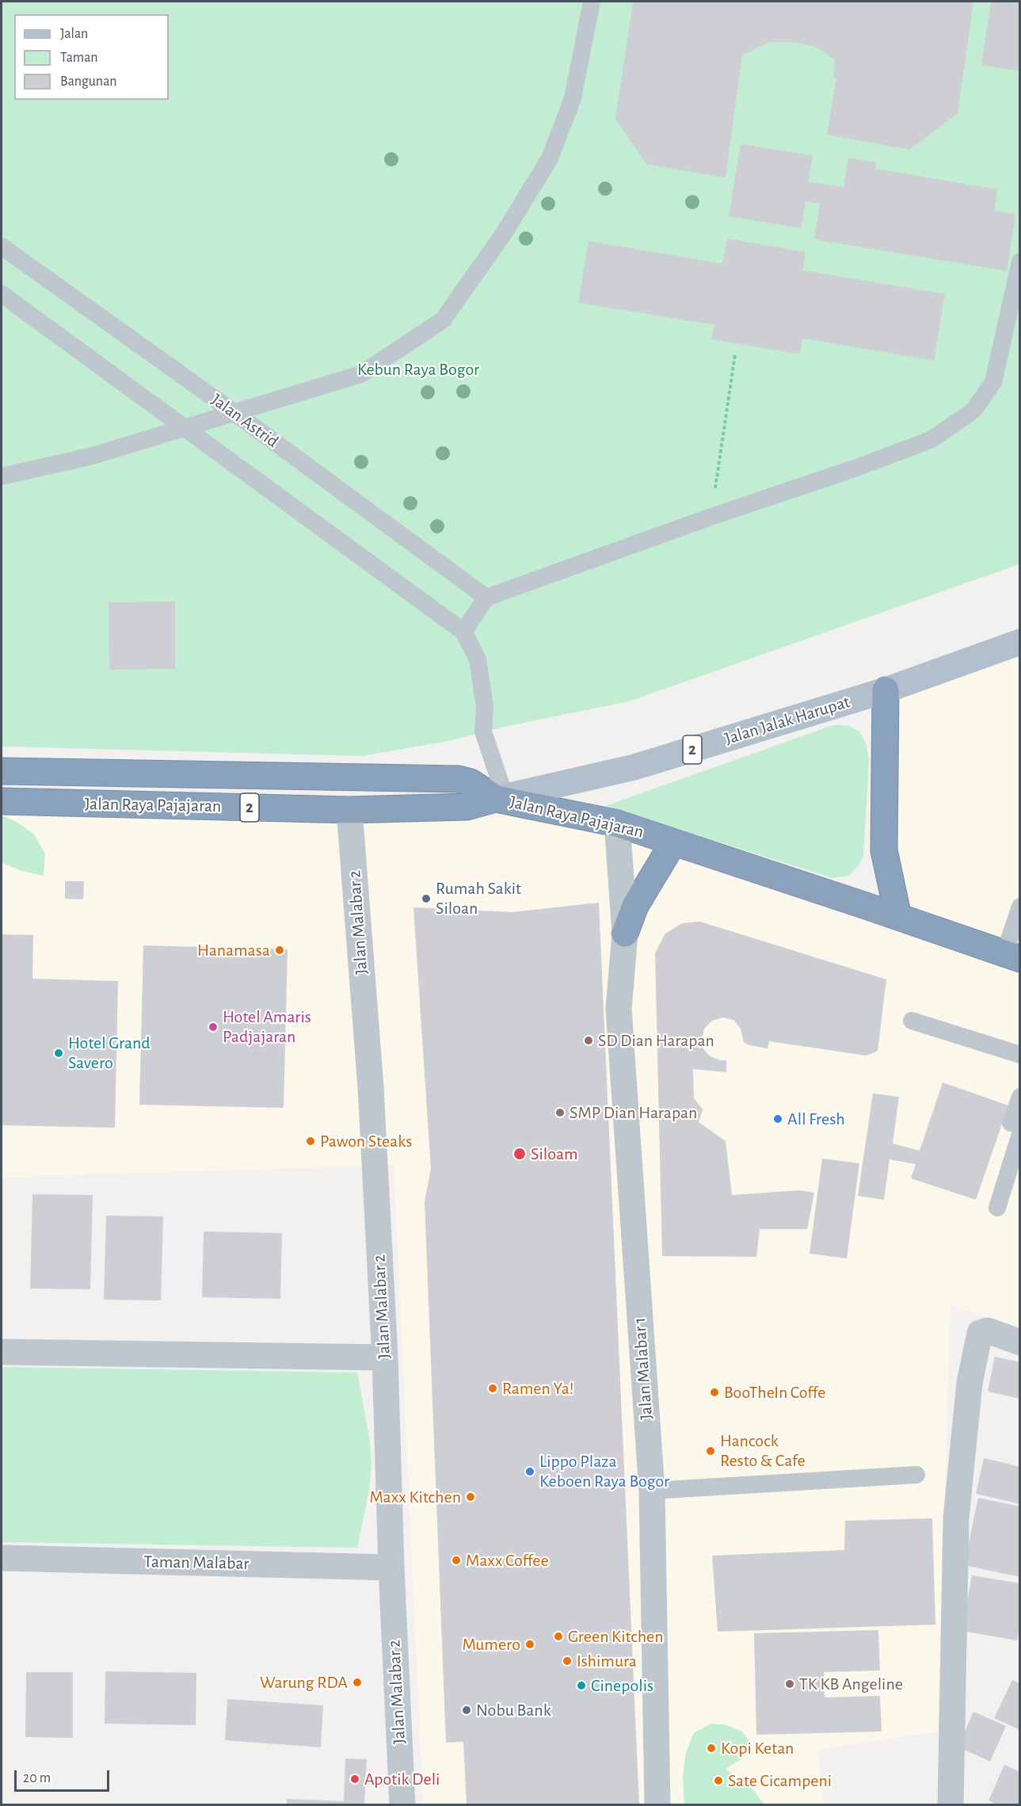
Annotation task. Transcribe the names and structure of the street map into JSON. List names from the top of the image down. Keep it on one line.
{"streets":{"highway":["2","Jalan Raya Pajajaran"],"main road":["Jalan Jalak Harupat"],"street":["Jalan Malabar 2","Jalan Malabar 1","Taman Malabar"],"lane":["Jalan Astrid"]},"crossings":[["Jalan Jalak Harupat","2"],["Jalan Jalak Harupat","Jalan Raya Pajajaran"],["2","Jalan Raya Pajajaran"],["Jalan Raya Pajajaran","Jalan Malabar 2"],["Jalan Raya Pajajaran","Jalan Malabar 1"],["Jalan Malabar 2","Taman Malabar"]],"parks":["Kebun Raya Bogor"],"places":["Rumah Sakit Siloan","Hanamasa","Hotel Amaris Padjajaran","SD Dian Harapan","Hotel Grand Savero","SMP Dian Harapan","All Fresh","Pawon Steaks","Siloam","Ramen Ya!","BooTheIn Coffe","Hancock Resto & Cafe","Lippo Plaza Keboen Raya Bogor","Maxx Kitchen","Maxx Coffee","Green Kitchen","Mumero","Ishimura","Warung RDA","TK KB Angeline","Cinepolis","Nobu Bank","Kopi Ketan","Apotik Deli","Sate Cicampeni"],"legend":["Jalan","Taman","Bangunan"],"scale_bar":"20 m"}
